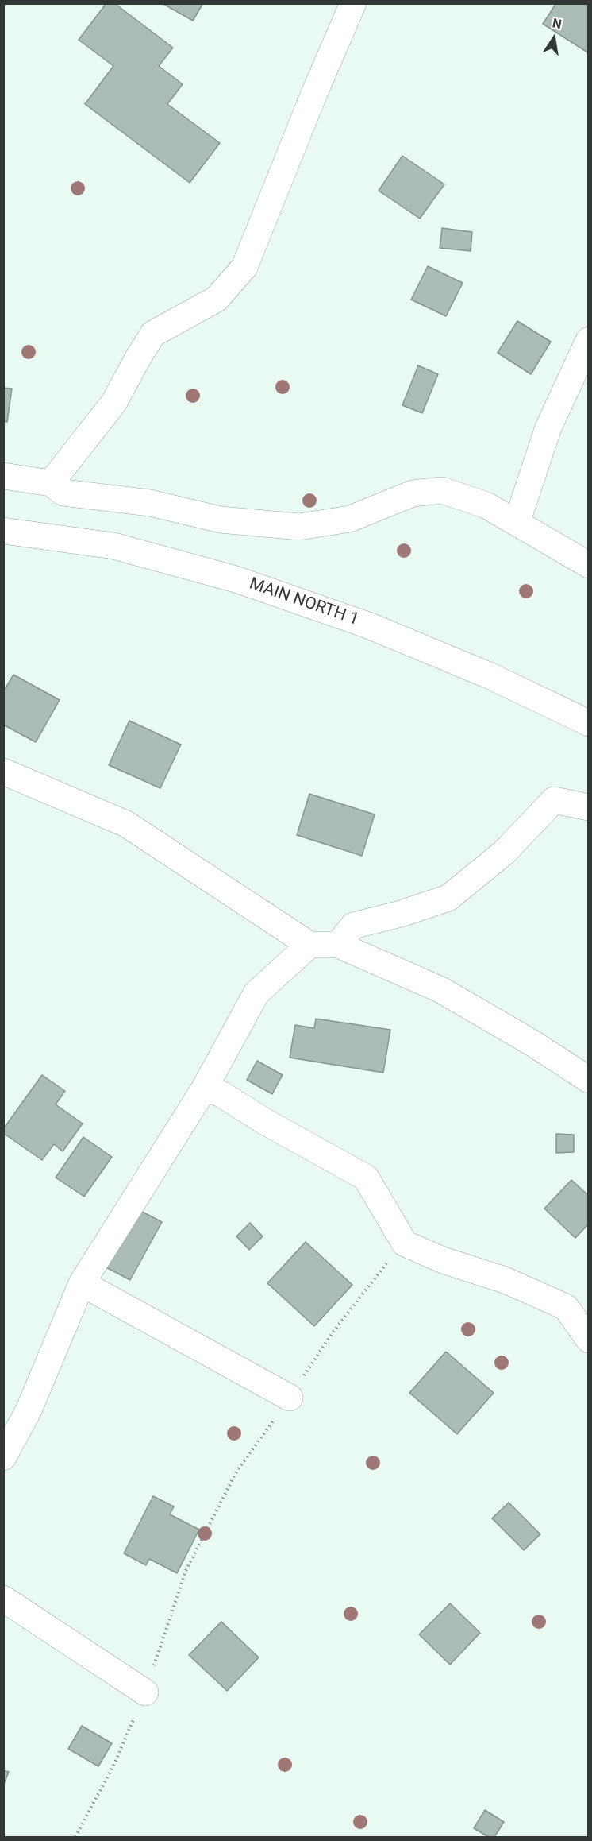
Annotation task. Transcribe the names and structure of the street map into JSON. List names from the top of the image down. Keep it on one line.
{"streets":{"street":["MAIN NORTH 1"]},"north":"top"}
